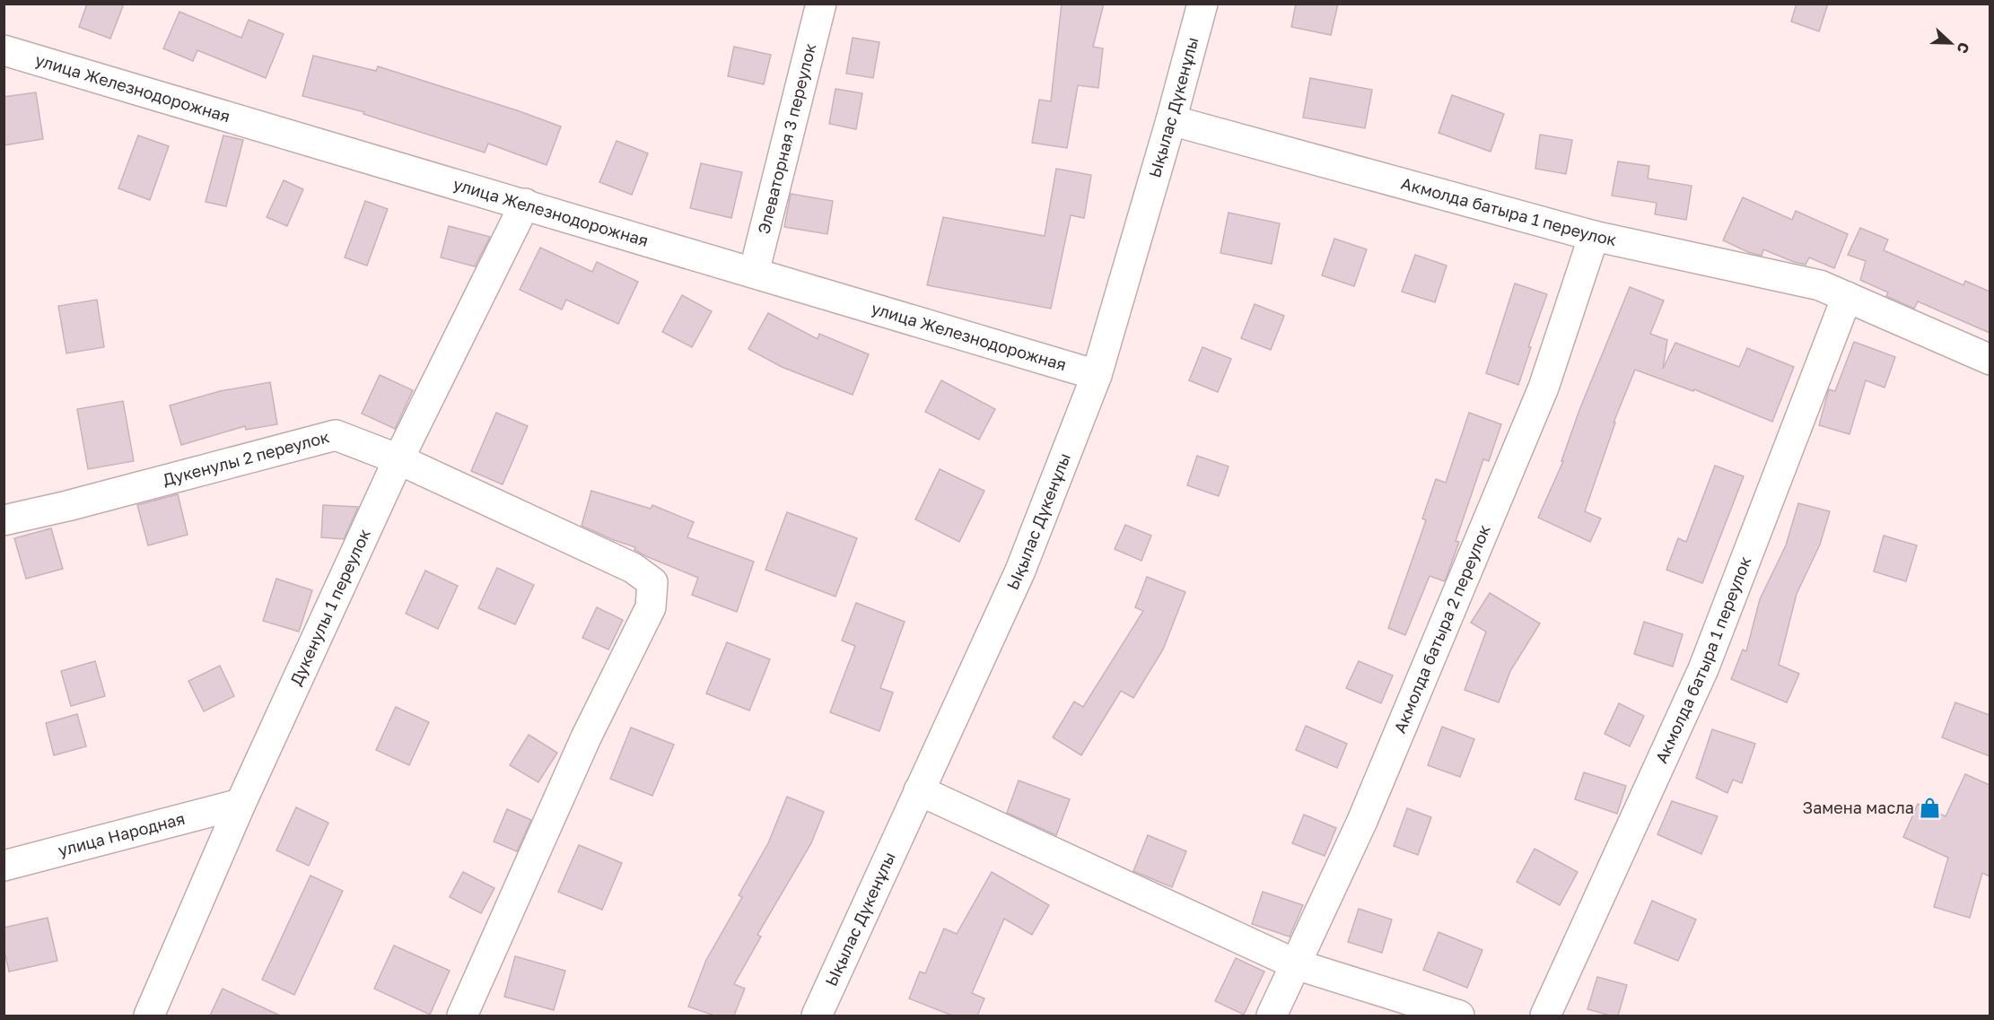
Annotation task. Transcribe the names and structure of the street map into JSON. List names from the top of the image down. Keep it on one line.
{"streets":{"street":["улица Железнодорожная","Ықылас Дүкенұлы","Элеваторная 3 переулок","Акмолда батыра 1 переулок","Дукенулы 2 переулок","Дукенулы 1 переулок","Акмолда батыра 2 переулок","улица Народная"]},"crossings":[["улица Железнодорожная","Ықылас Дүкенұлы"],["улица Железнодорожная","Элеваторная 3 переулок"],["улица Железнодорожная","Дукенулы 1 переулок"],["Ықылас Дүкенұлы","Акмолда батыра 1 переулок"],["Акмолда батыра 1 переулок","Акмолда батыра 2 переулок"],["Дукенулы 2 переулок","Дукенулы 1 переулок"],["Дукенулы 1 переулок","улица Народная"]],"places":{"shop":["Замена масла"]},"north":"right"}
